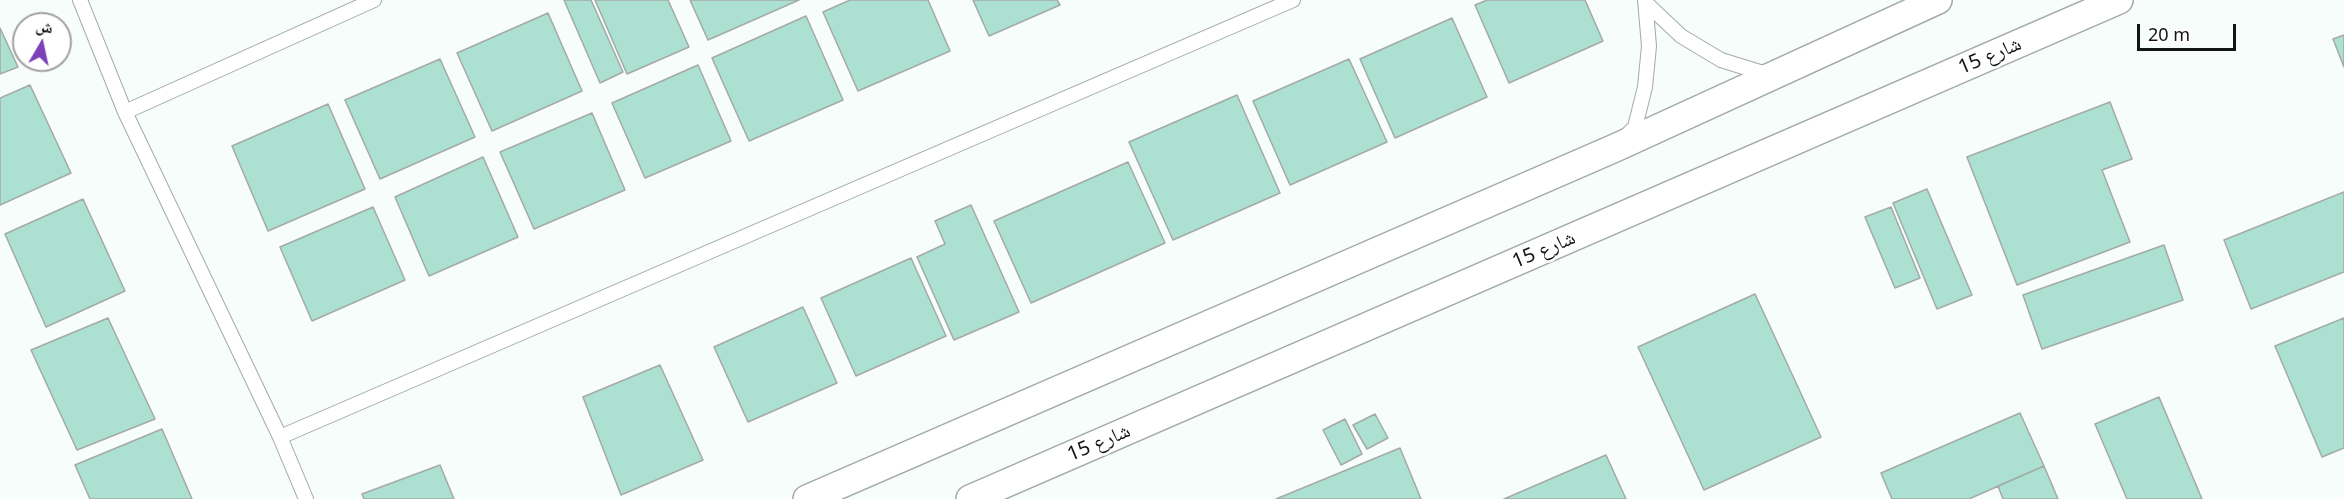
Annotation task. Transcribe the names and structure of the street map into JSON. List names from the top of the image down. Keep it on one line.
{"streets":{"street":["شارع 15"]},"scale_bar":"20 m","north":"top"}
